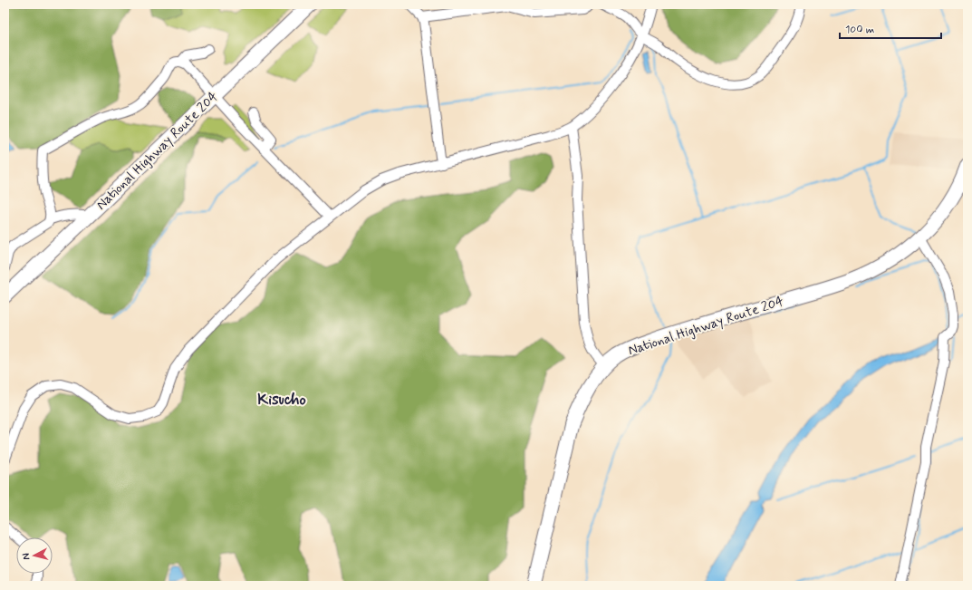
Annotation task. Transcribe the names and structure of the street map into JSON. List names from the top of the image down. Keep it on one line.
{"streets":{"highway":["National Highway Route 204"]},"districts":["Kisucho"],"scale_bar":"100 m","north":"left"}
